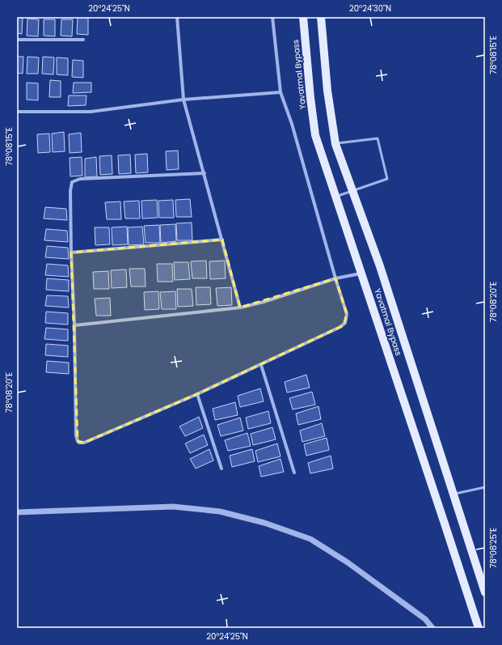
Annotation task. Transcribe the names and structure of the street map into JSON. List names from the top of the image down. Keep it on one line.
{"streets":{"main road":["Yavatmal Bypass"]},"coordinates":["20°24'25\"N","20°24'30\"N","78°08'15\"E","78°08'20\"E","78°08'25\"E"]}
